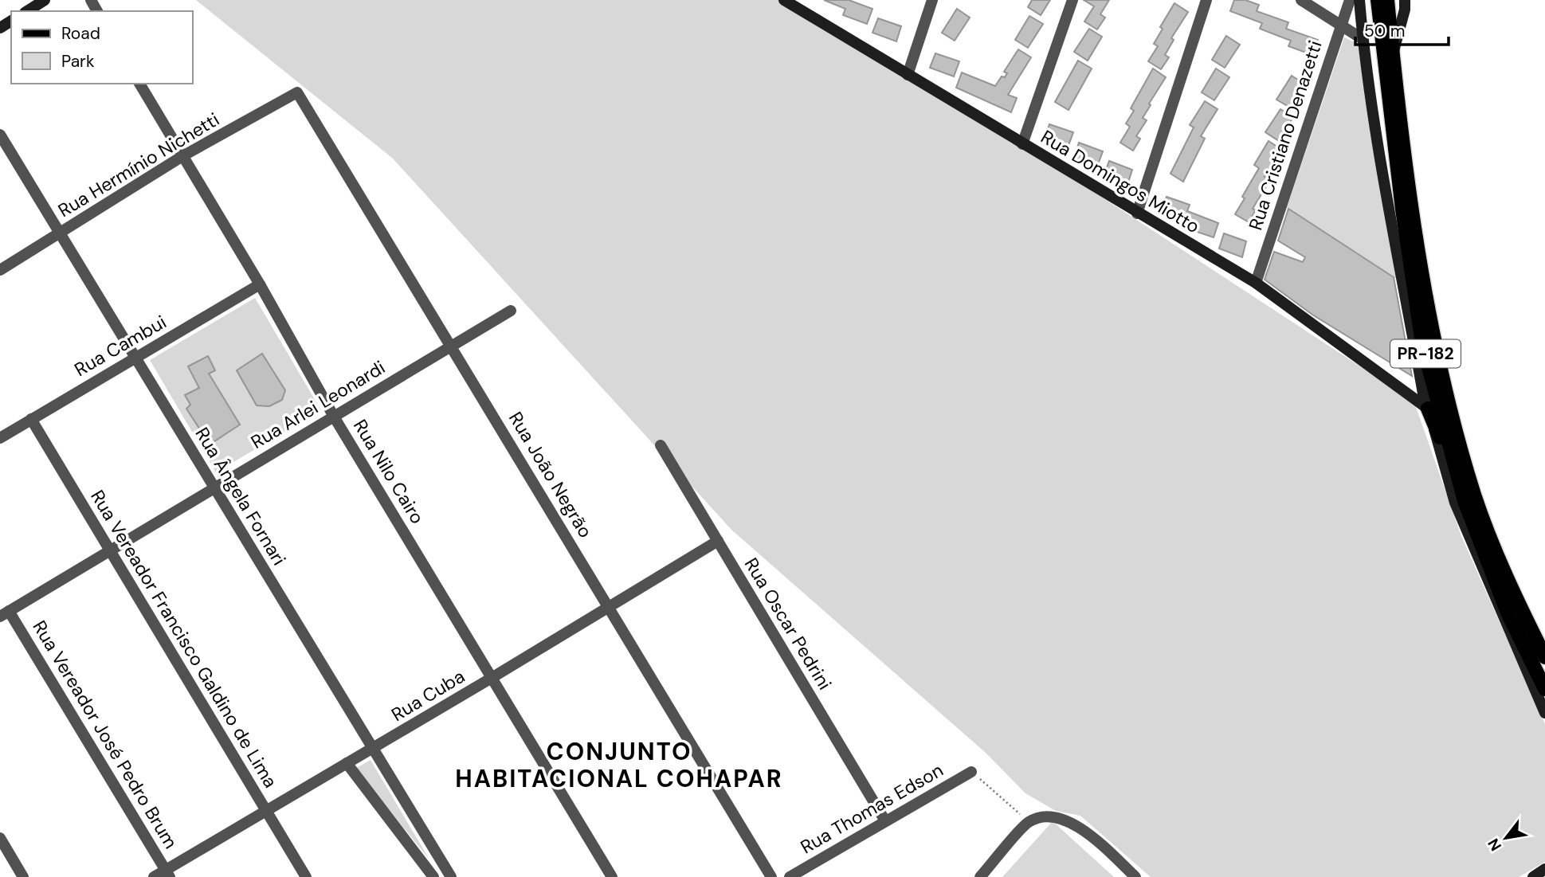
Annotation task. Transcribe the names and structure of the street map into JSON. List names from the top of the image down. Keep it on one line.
{"streets":{"main road":["PR-182"],"street":["Rua Cristiano Denazetti","Rua Hermínio Nichetti","Rua Domingos Miotto","Rua Cambui","Rua Arlei Leonardi","Rua Nilo Cairo","Rua João Negrão","Rua Ângela Fornari","Rua Oscar Pedrini","Rua Vereador Francisco Galdino de Lima","Rua Cuba","Rua Vereador José Pedro Brum","Rua Thomas Edson"]},"crossings":[["Rua Cristiano Denazetti","Rua Domingos Miotto"],["Rua Hermínio Nichetti","Rua Nilo Cairo"],["Rua Hermínio Nichetti","Rua João Negrão"],["Rua Hermínio Nichetti","Rua Ângela Fornari"],["Rua Cambui","Rua Nilo Cairo"],["Rua Cambui","Rua Ângela Fornari"],["Rua Cambui","Rua Vereador Francisco Galdino de Lima"],["Rua Arlei Leonardi","Rua Nilo Cairo"],["Rua Arlei Leonardi","Rua João Negrão"],["Rua Arlei Leonardi","Rua Ângela Fornari"],["Rua Arlei Leonardi","Rua Vereador Francisco Galdino de Lima"],["Rua Arlei Leonardi","Rua Vereador José Pedro Brum"],["Rua Nilo Cairo","Rua Cuba"],["Rua João Negrão","Rua Cuba"],["Rua Ângela Fornari","Rua Cuba"],["Rua Oscar Pedrini","Rua Cuba"],["Rua Oscar Pedrini","Rua Thomas Edson"],["Rua Vereador Francisco Galdino de Lima","Rua Cuba"],["Rua Cuba","Rua Vereador José Pedro Brum"]],"districts":["CONJUNTO HABITACIONAL COHAPAR"],"legend":["Road","Park"],"scale_bar":"50 m","north":"bottom left"}
